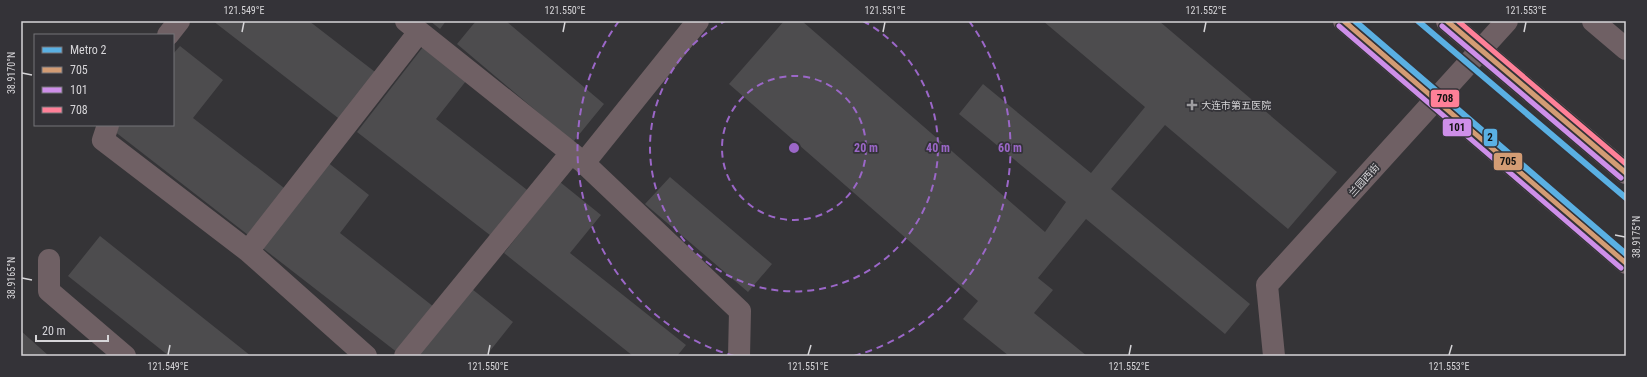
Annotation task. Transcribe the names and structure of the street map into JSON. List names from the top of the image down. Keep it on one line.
{"streets":{"street":["兰园西街"]},"places":{"health":["大连市第五医院"]},"lines":["metro line 2","transit line 705","transit line 708","transit line 101"],"legend":["Metro 2","705","101","708"],"scale_bar":"20 m","coordinates":["121.549°E","121.550°E","121.551°E","121.552°E","121.553°E","38.9170°N","38.9175°N","38.9165°N"],"rings":["20 m","40 m","60 m"]}
